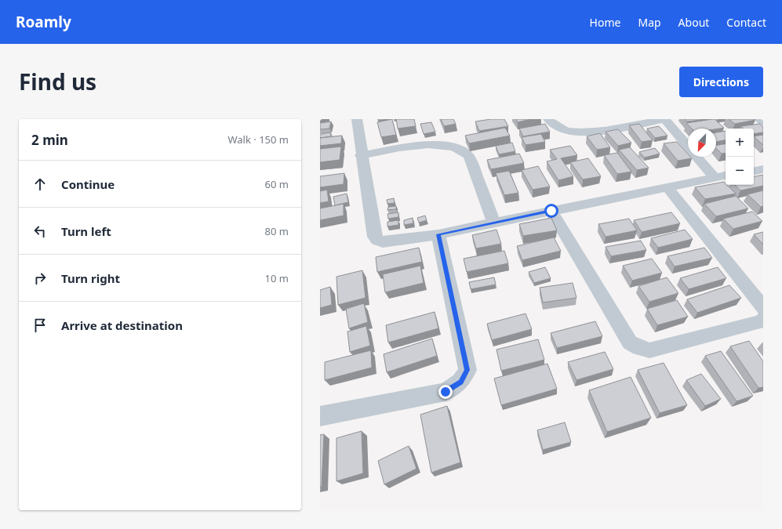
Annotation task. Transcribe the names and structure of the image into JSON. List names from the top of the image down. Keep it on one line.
{"north":"bottom left","page":{"header":"Roamly","nav":["Home","Map","About","Contact"],"title":"Find us","buttons":"Directions","heading":["2 min","Walk · 150 m"],"map_buttons":["+","−"],"list":[["Continue","60 m"],["Turn left","80 m"],["Turn right","10 m"],"Arrive at destination"]}}
